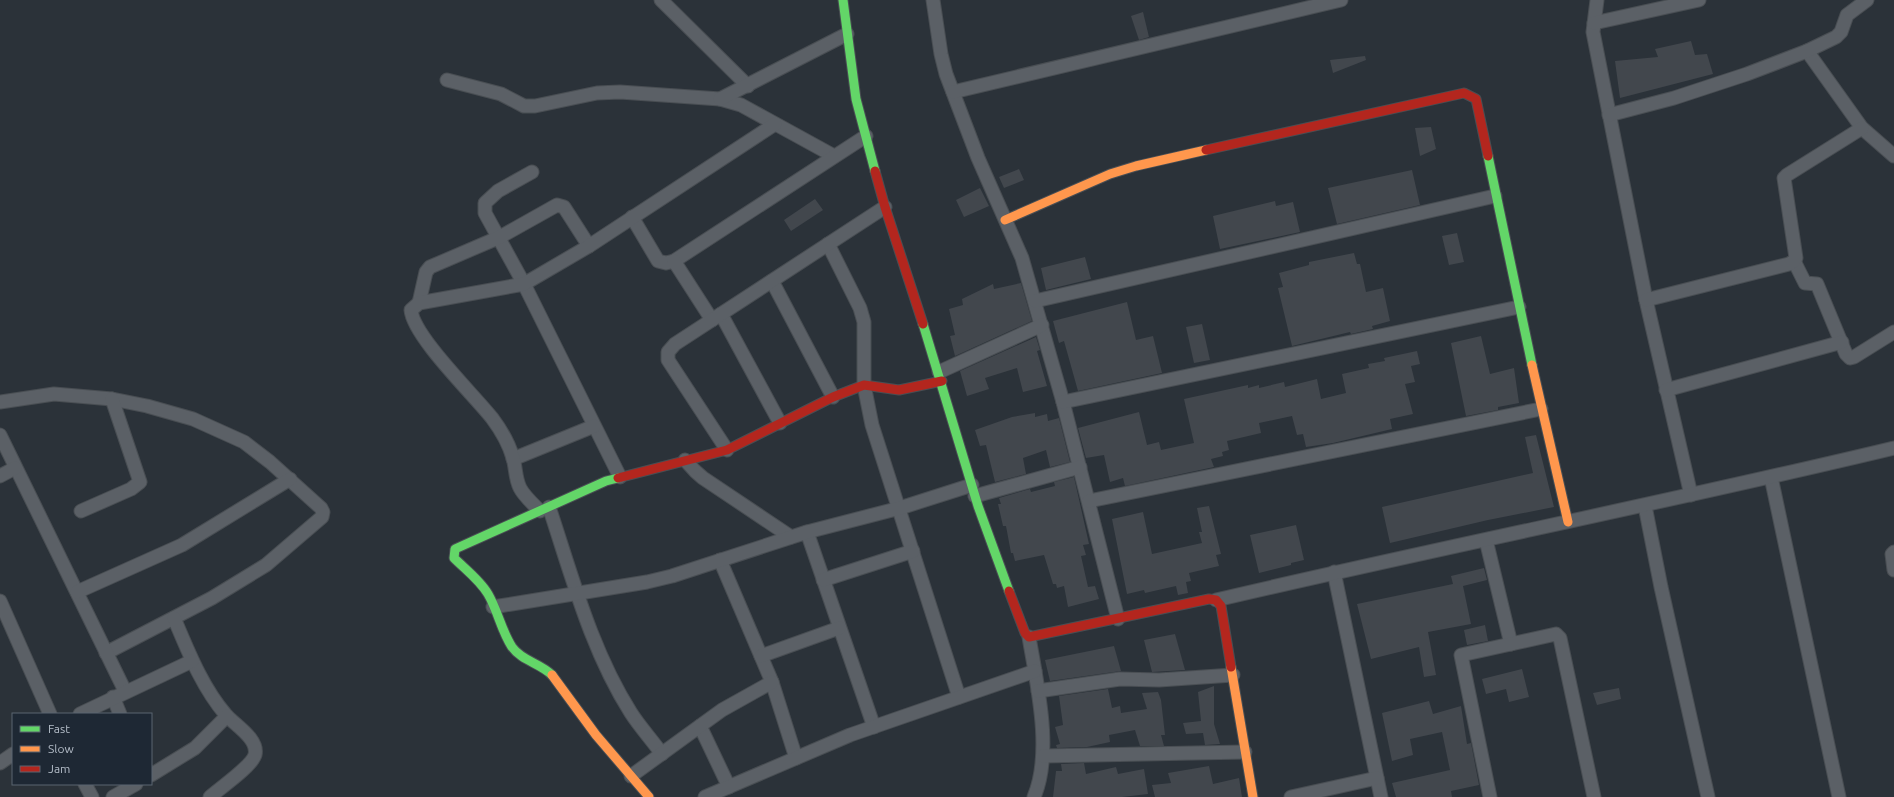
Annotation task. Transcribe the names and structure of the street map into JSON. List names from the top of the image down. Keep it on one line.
{"legend":["Fast","Slow","Jam"]}
